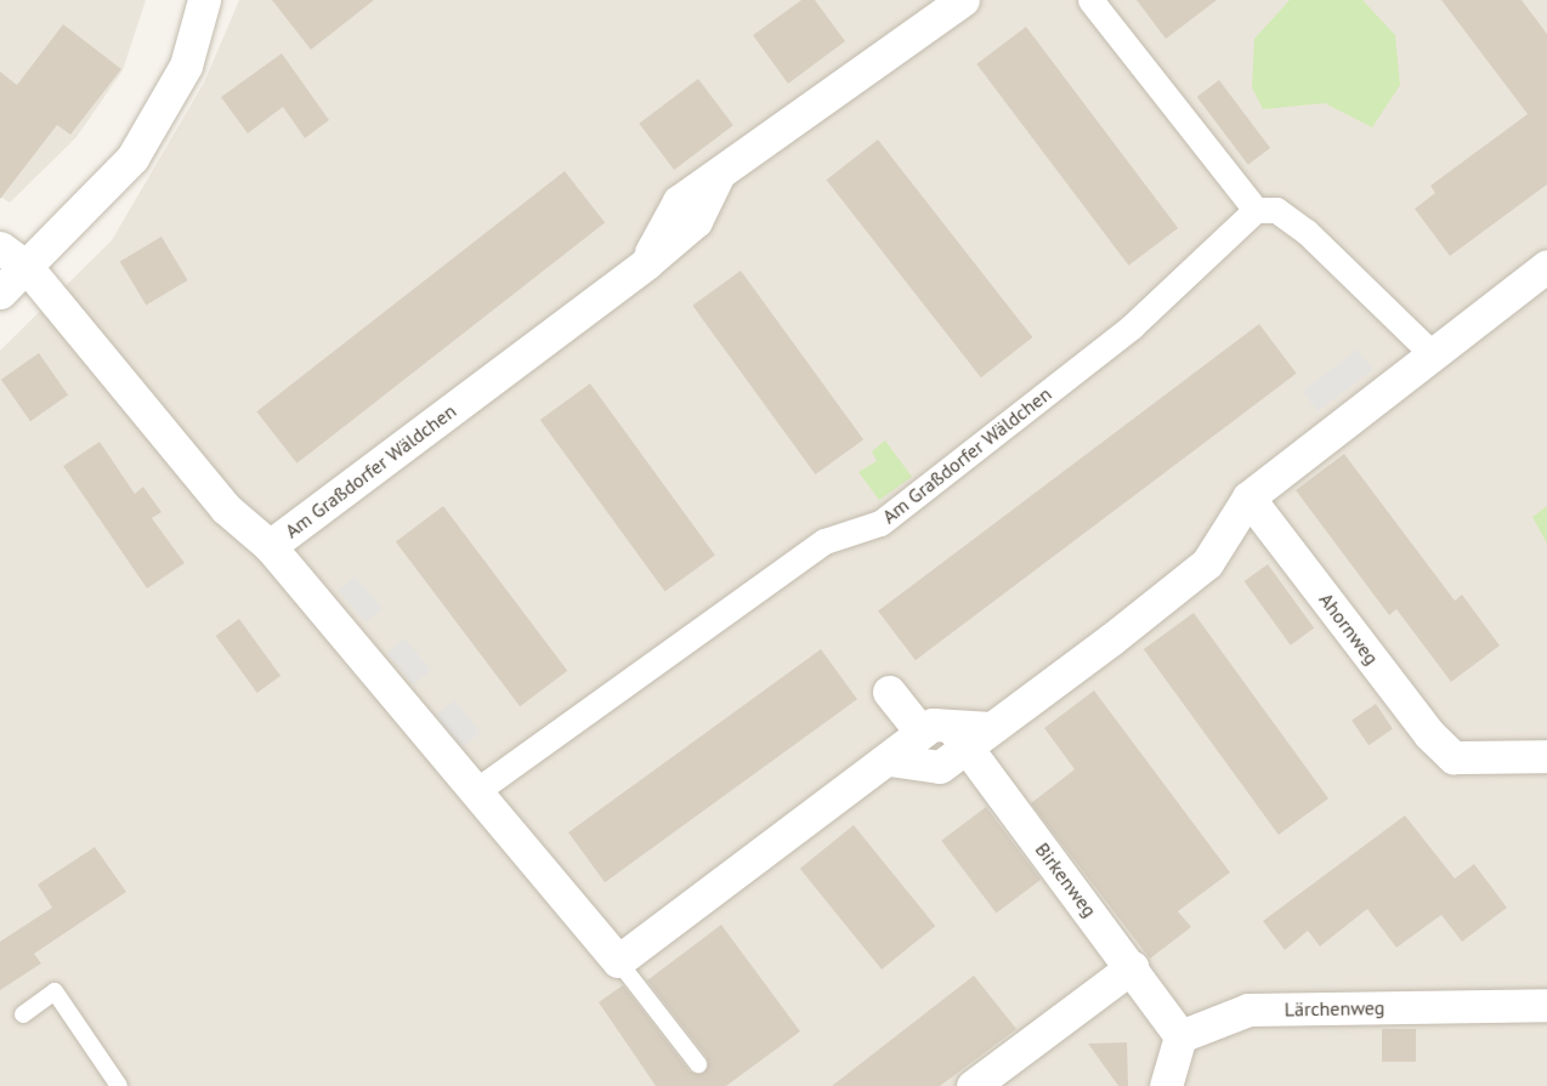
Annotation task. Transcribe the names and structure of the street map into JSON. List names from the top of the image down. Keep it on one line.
{"streets":{"street":["Am Graßdorfer Wäldchen","Ahornweg","Birkenweg","Lärchenweg"]},"crossings":[["Birkenweg","Lärchenweg"]]}
